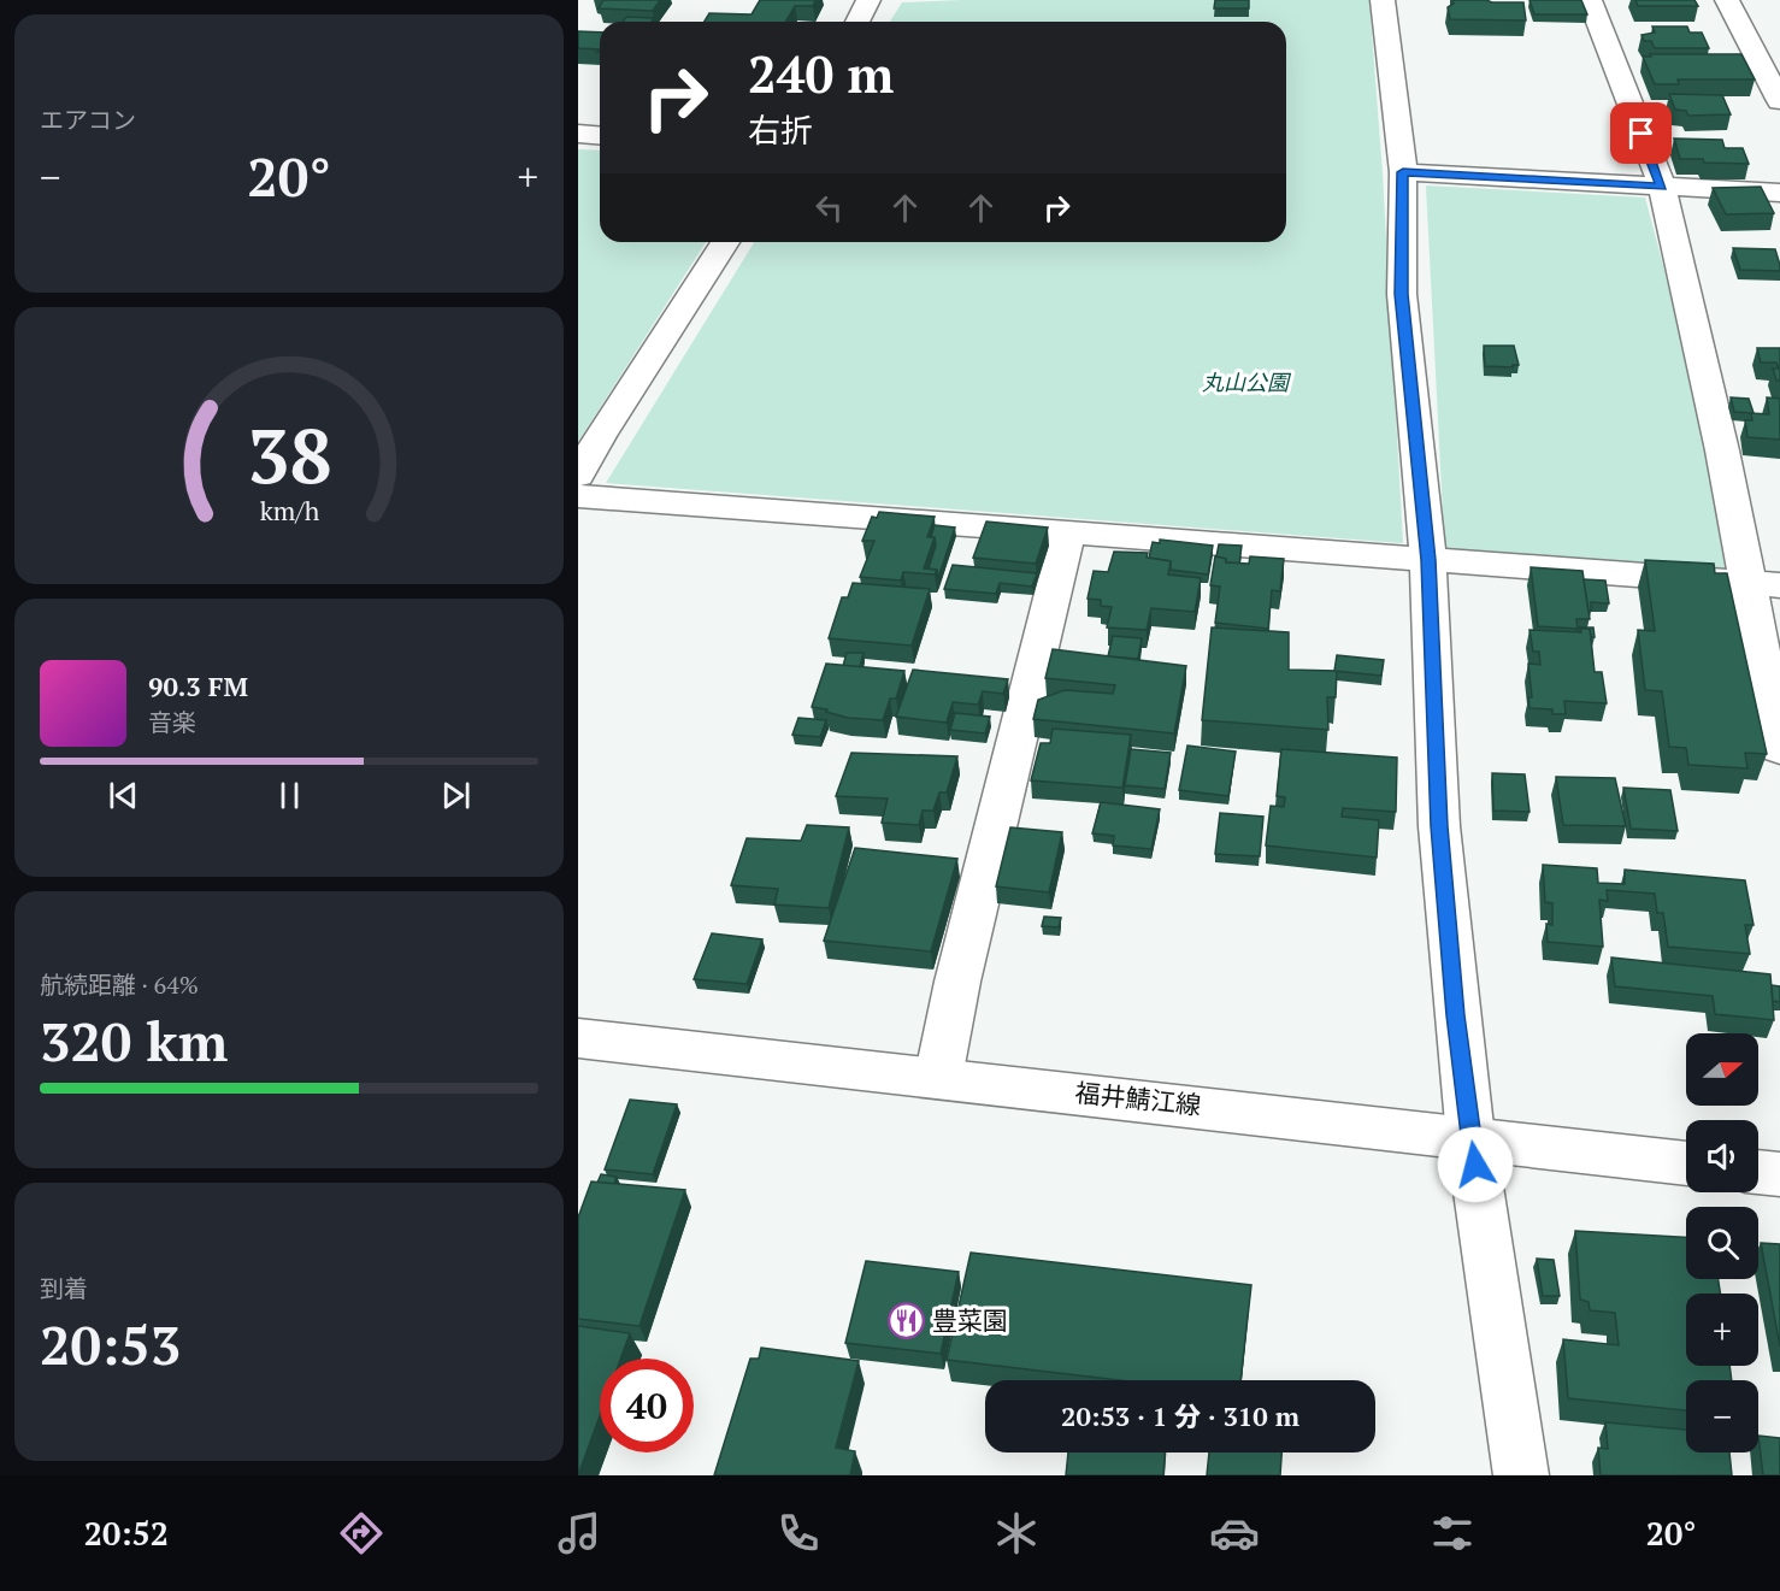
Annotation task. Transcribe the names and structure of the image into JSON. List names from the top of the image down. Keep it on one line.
{"streets":{"street":["福井鯖江線"]},"parks":["丸山公園"],"places":{"restaurant":["豊菜園"]},"north":"right","page":{"tile":["エアコン",["航続距離 · 64%","320 km"],["到着","20:53"]],"turn":["240 m","右折"],"heat":["−","20°","+"],"song":["90.3 FM","音楽"],"map_buttons":["+","−"],"limit":"40","trip":"20:53 · 1 分 · 310 m","tabs":["20:52","20°"],"gauge":["38","km/h"]}}
